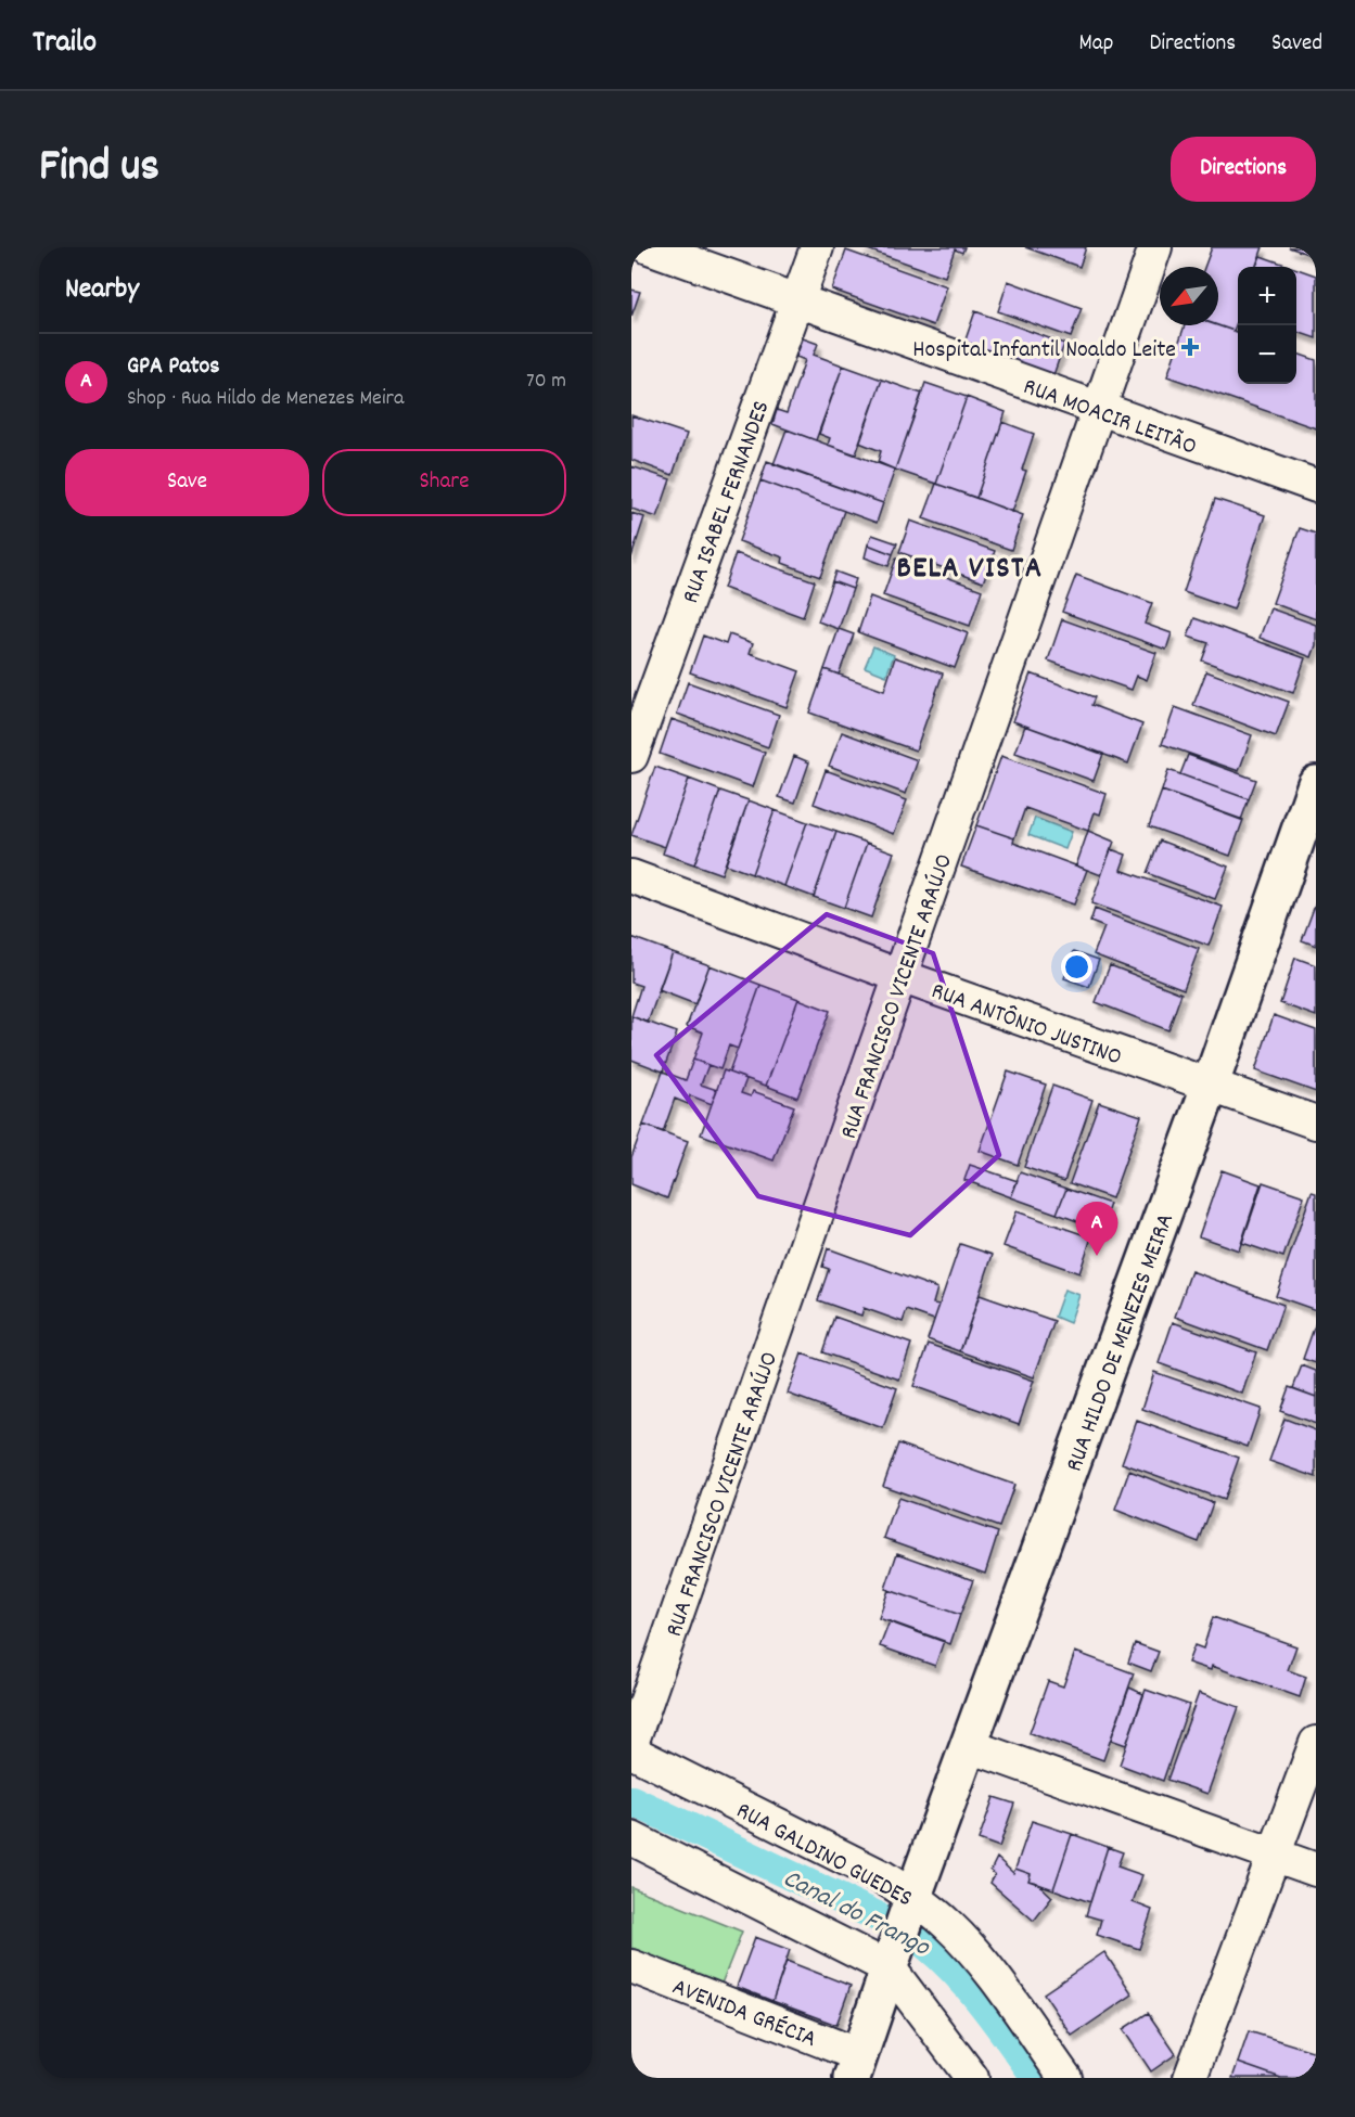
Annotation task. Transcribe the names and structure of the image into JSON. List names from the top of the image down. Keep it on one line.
{"streets":{"street":["RUA MOACIR LEITÃO","RUA ISABEL FERNANDES","RUA FRANCISCO VICENTE ARAÚJO","RUA ANTÔNIO JUSTINO","RUA HILDO DE MENEZES MEIRA","RUA GALDINO GUEDES","AVENIDA GRÉCIA"]},"crossings":[["RUA MOACIR LEITÃO","RUA ISABEL FERNANDES"],["RUA MOACIR LEITÃO","RUA FRANCISCO VICENTE ARAÚJO"],["RUA FRANCISCO VICENTE ARAÚJO","RUA ANTÔNIO JUSTINO"],["RUA ANTÔNIO JUSTINO","RUA HILDO DE MENEZES MEIRA"],["RUA HILDO DE MENEZES MEIRA","RUA GALDINO GUEDES"],["RUA HILDO DE MENEZES MEIRA","AVENIDA GRÉCIA"]],"districts":["BELA VISTA"],"water":["Canal do Frango"],"places":{"health":["Hospital Infantil Noaldo Leite"]},"north":"bottom left","page":{"header":"Trailo","nav":["Map","Directions","Saved"],"title":"Find us","buttons":["Directions",["Save","Share"]],"heading":"Nearby","map_buttons":["+","−"],"list":[{"mark":"A","name":"GPA Patos","note":"Shop · Rua Hildo de Menezes Meira","value":"70 m"}],"pins":"A"}}
